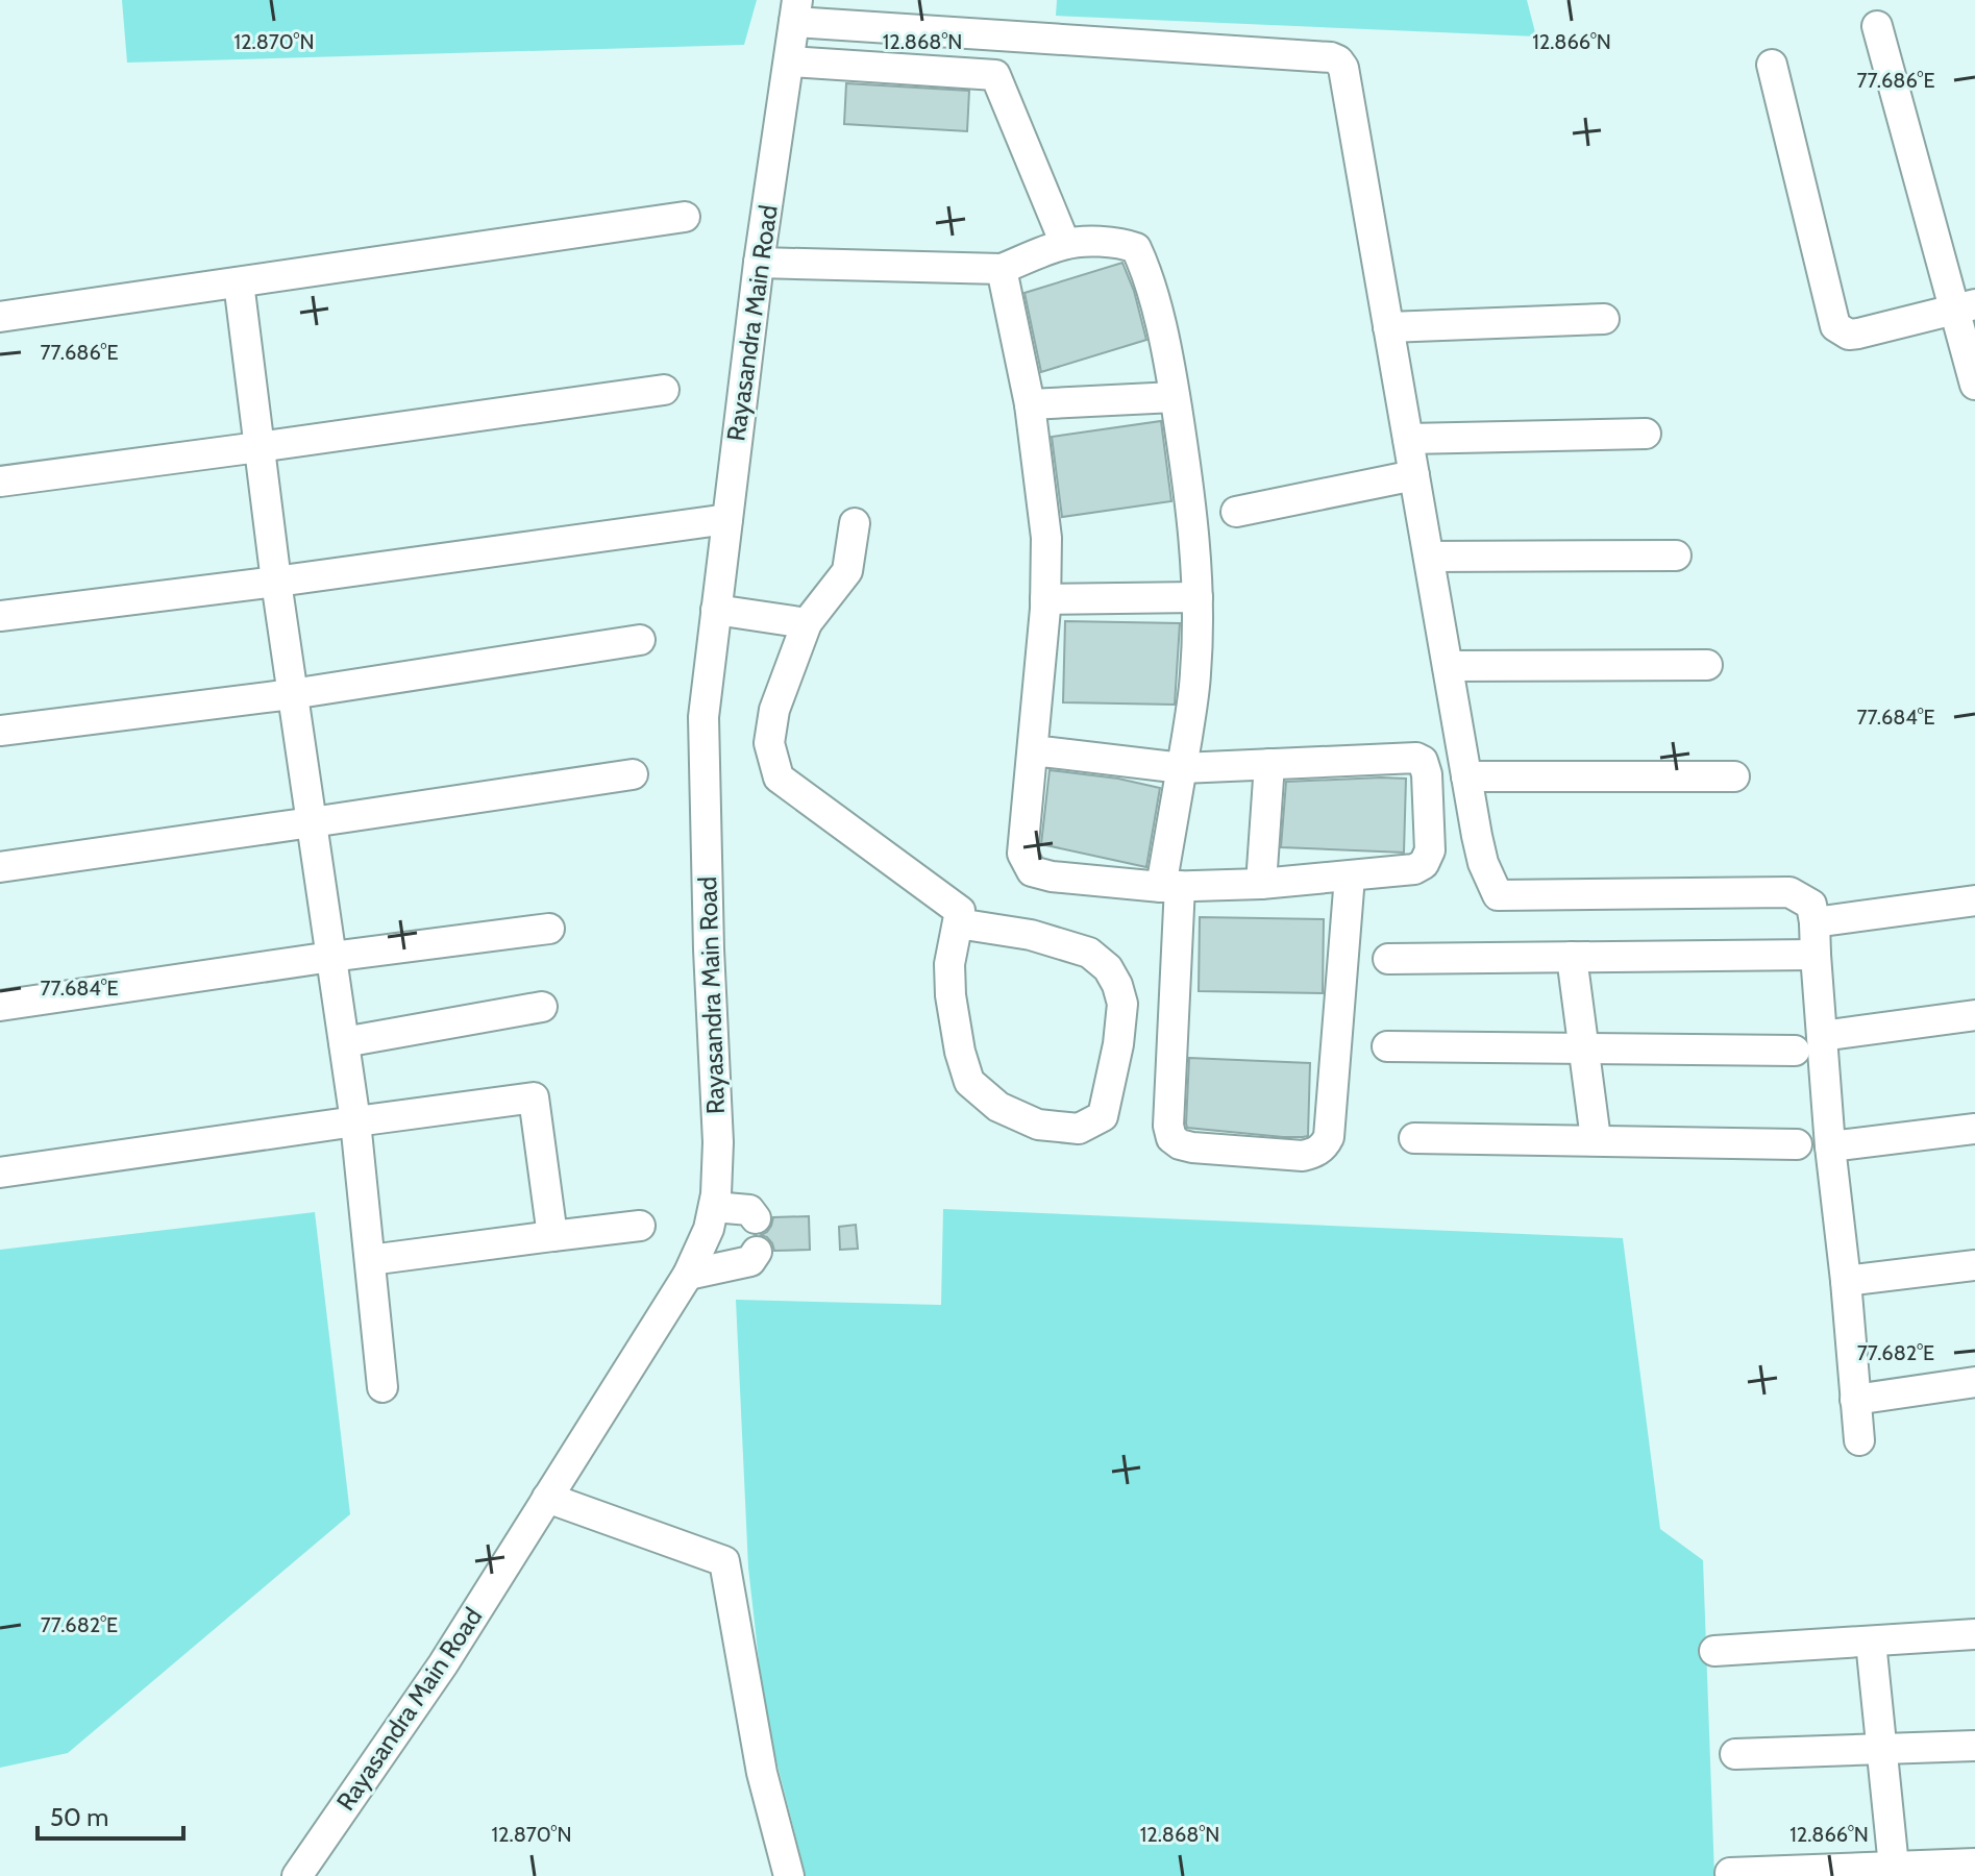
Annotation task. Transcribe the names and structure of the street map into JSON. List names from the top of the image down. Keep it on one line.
{"streets":{"street":["Rayasandra Main Road"]},"scale_bar":"50 m","coordinates":["12.870°N","12.868°N","12.866°N","77.686°E","77.684°E","77.682°E"]}
